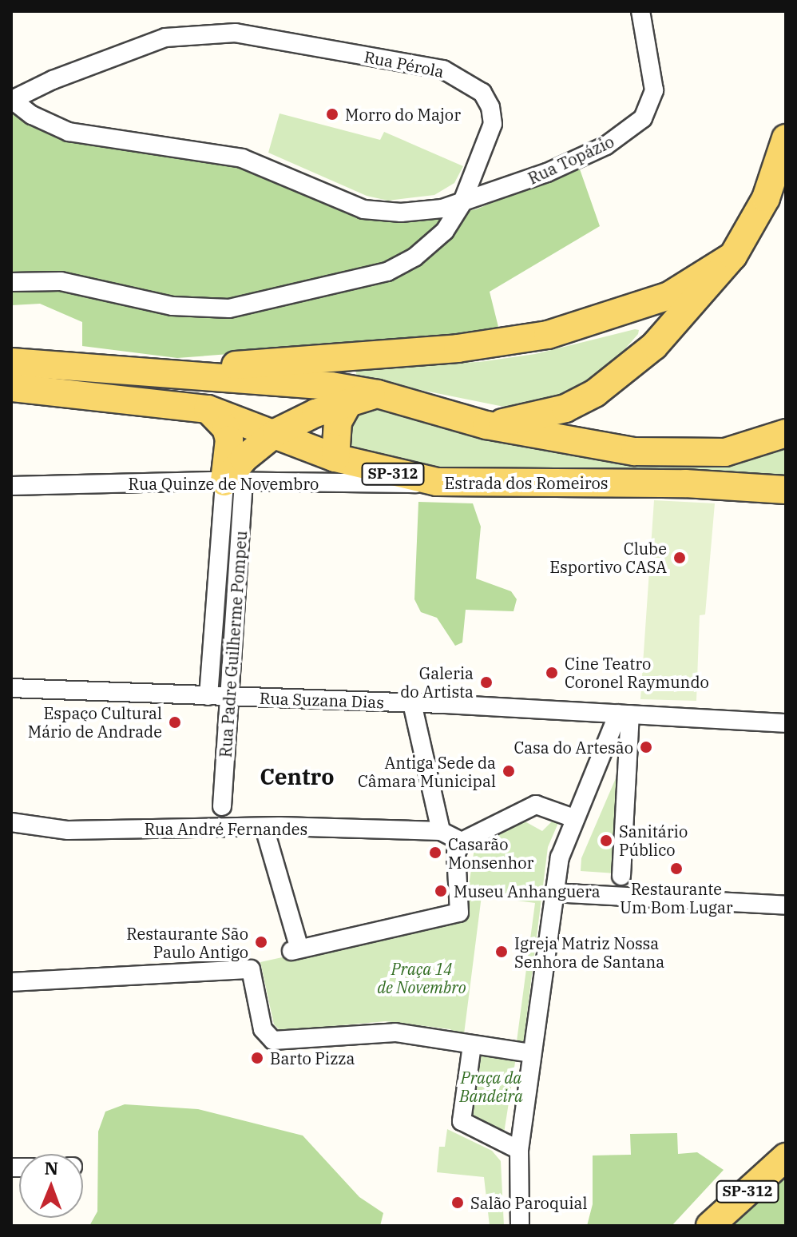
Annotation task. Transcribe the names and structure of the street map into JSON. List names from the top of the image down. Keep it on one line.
{"streets":{"main road":["SP-312","Estrada dos Romeiros"],"street":["Rua Pérola","Rua Topázio","Rua Quinze de Novembro","Rua Padre Guilherme Pompeu","Rua Suzana Dias","Rua André Fernandes"]},"crossings":[["Rua Pérola","Rua Topázio"],["Estrada dos Romeiros","Rua Quinze de Novembro"],["Rua Quinze de Novembro","Rua Padre Guilherme Pompeu"],["Rua Padre Guilherme Pompeu","Rua Suzana Dias"]],"districts":["Centro"],"parks":["Praça 14 de Novembro","Praça da Bandeira"],"places":["Morro do Major","Clube Esportivo CASA","Cine Teatro Coronel Raymundo","Galeria do Artista","Espaço Cultural Mário de Andrade","Casa do Artesão","Antiga Sede da Câmara Municipal","Sanitário Público","Casarão Monsenhor","Restaurante Um Bom Lugar","Museu Anhanguera","Restaurante São Paulo Antigo","Igreja Matriz Nossa Senhora de Santana","Barto Pizza","Salão Paroquial"],"north":"top"}
